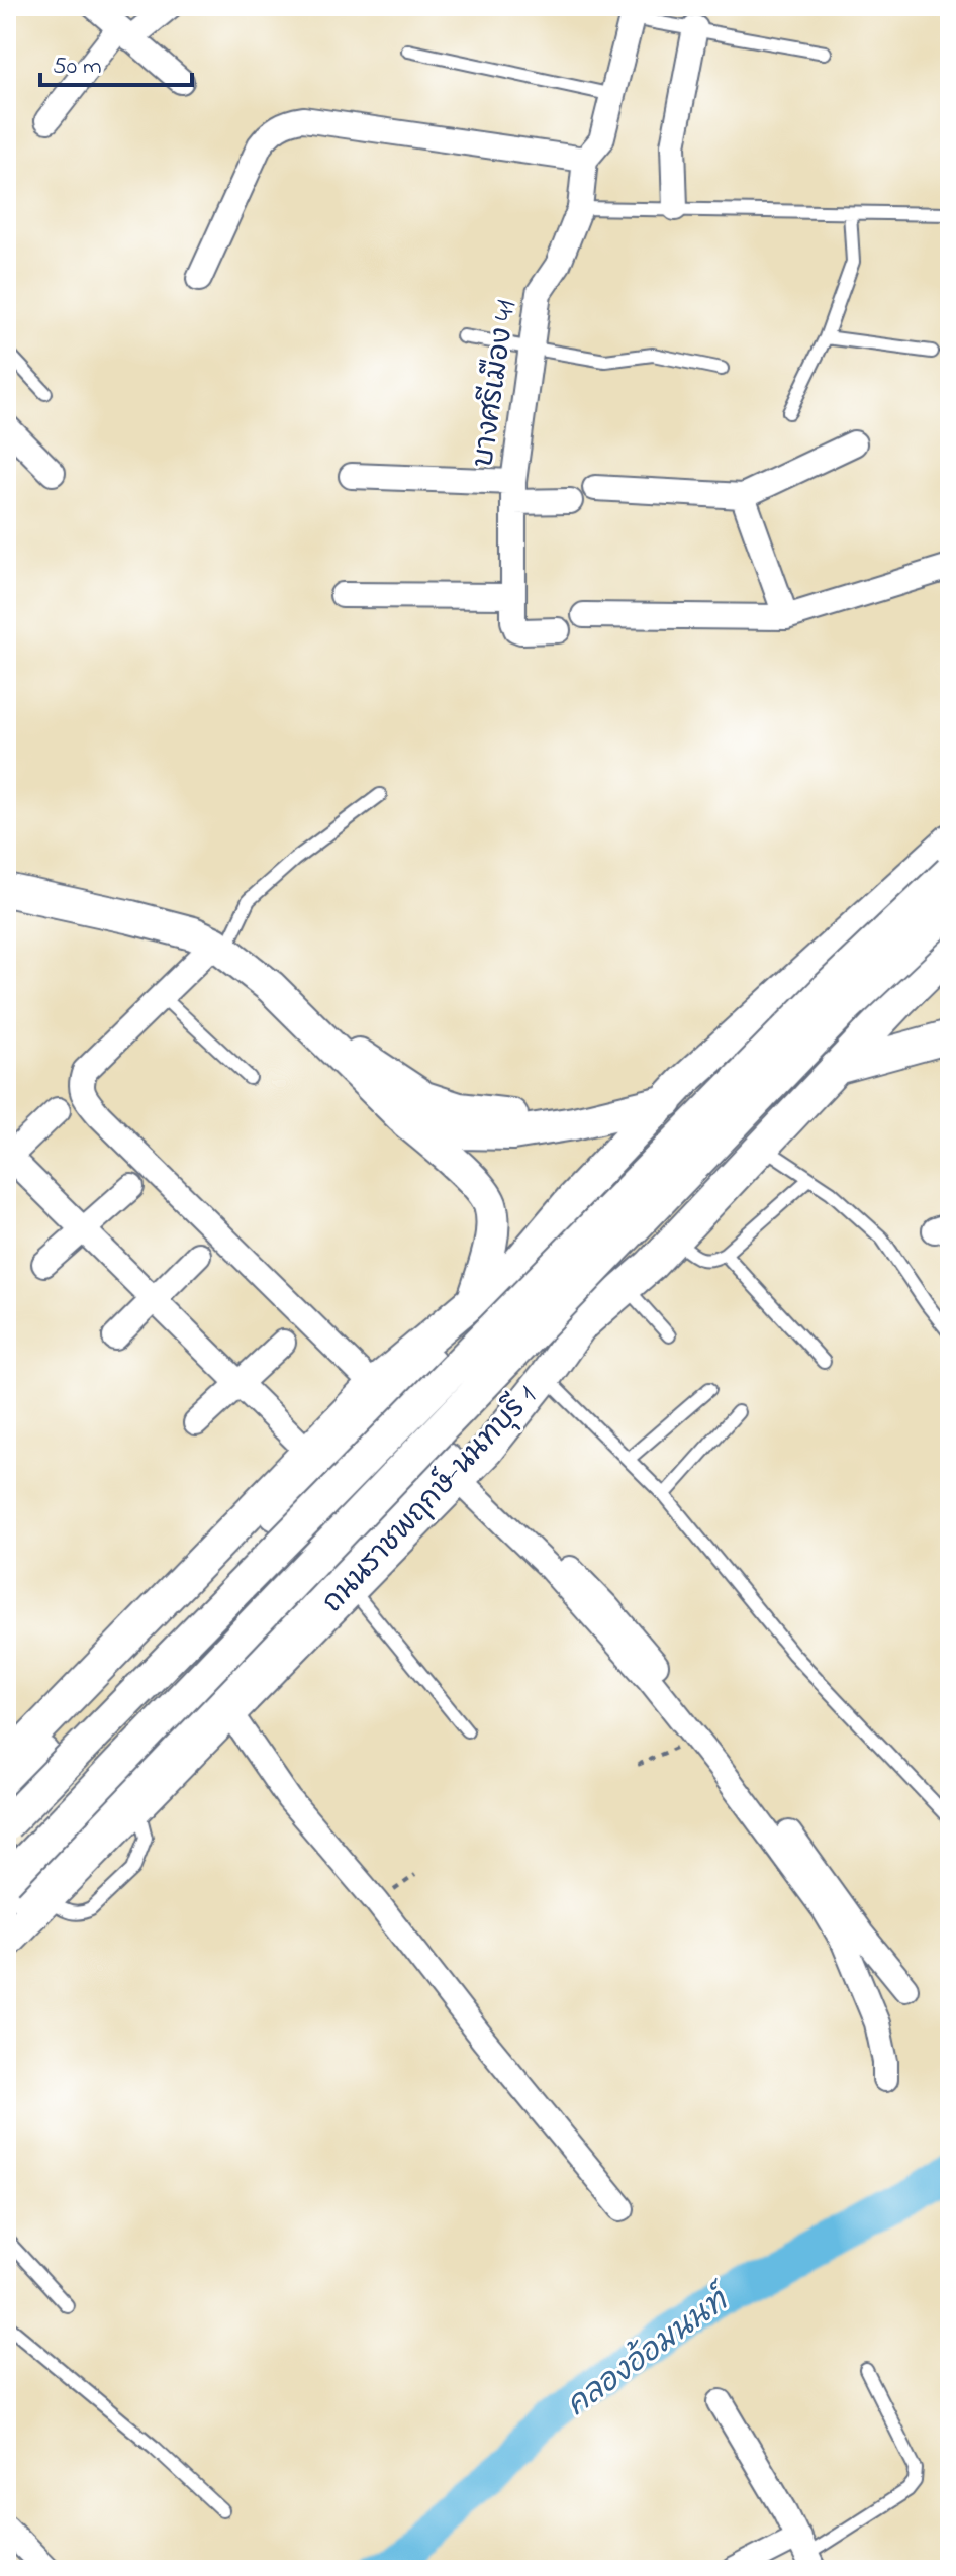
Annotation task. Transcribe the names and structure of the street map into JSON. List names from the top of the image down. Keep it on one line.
{"streets":{"street":["บางศรีเมือง 41","ถนนราชพฤกษ์-นนทบุรี 1"]},"water":["คลองอ้อมนนท์"],"scale_bar":"50 m"}
